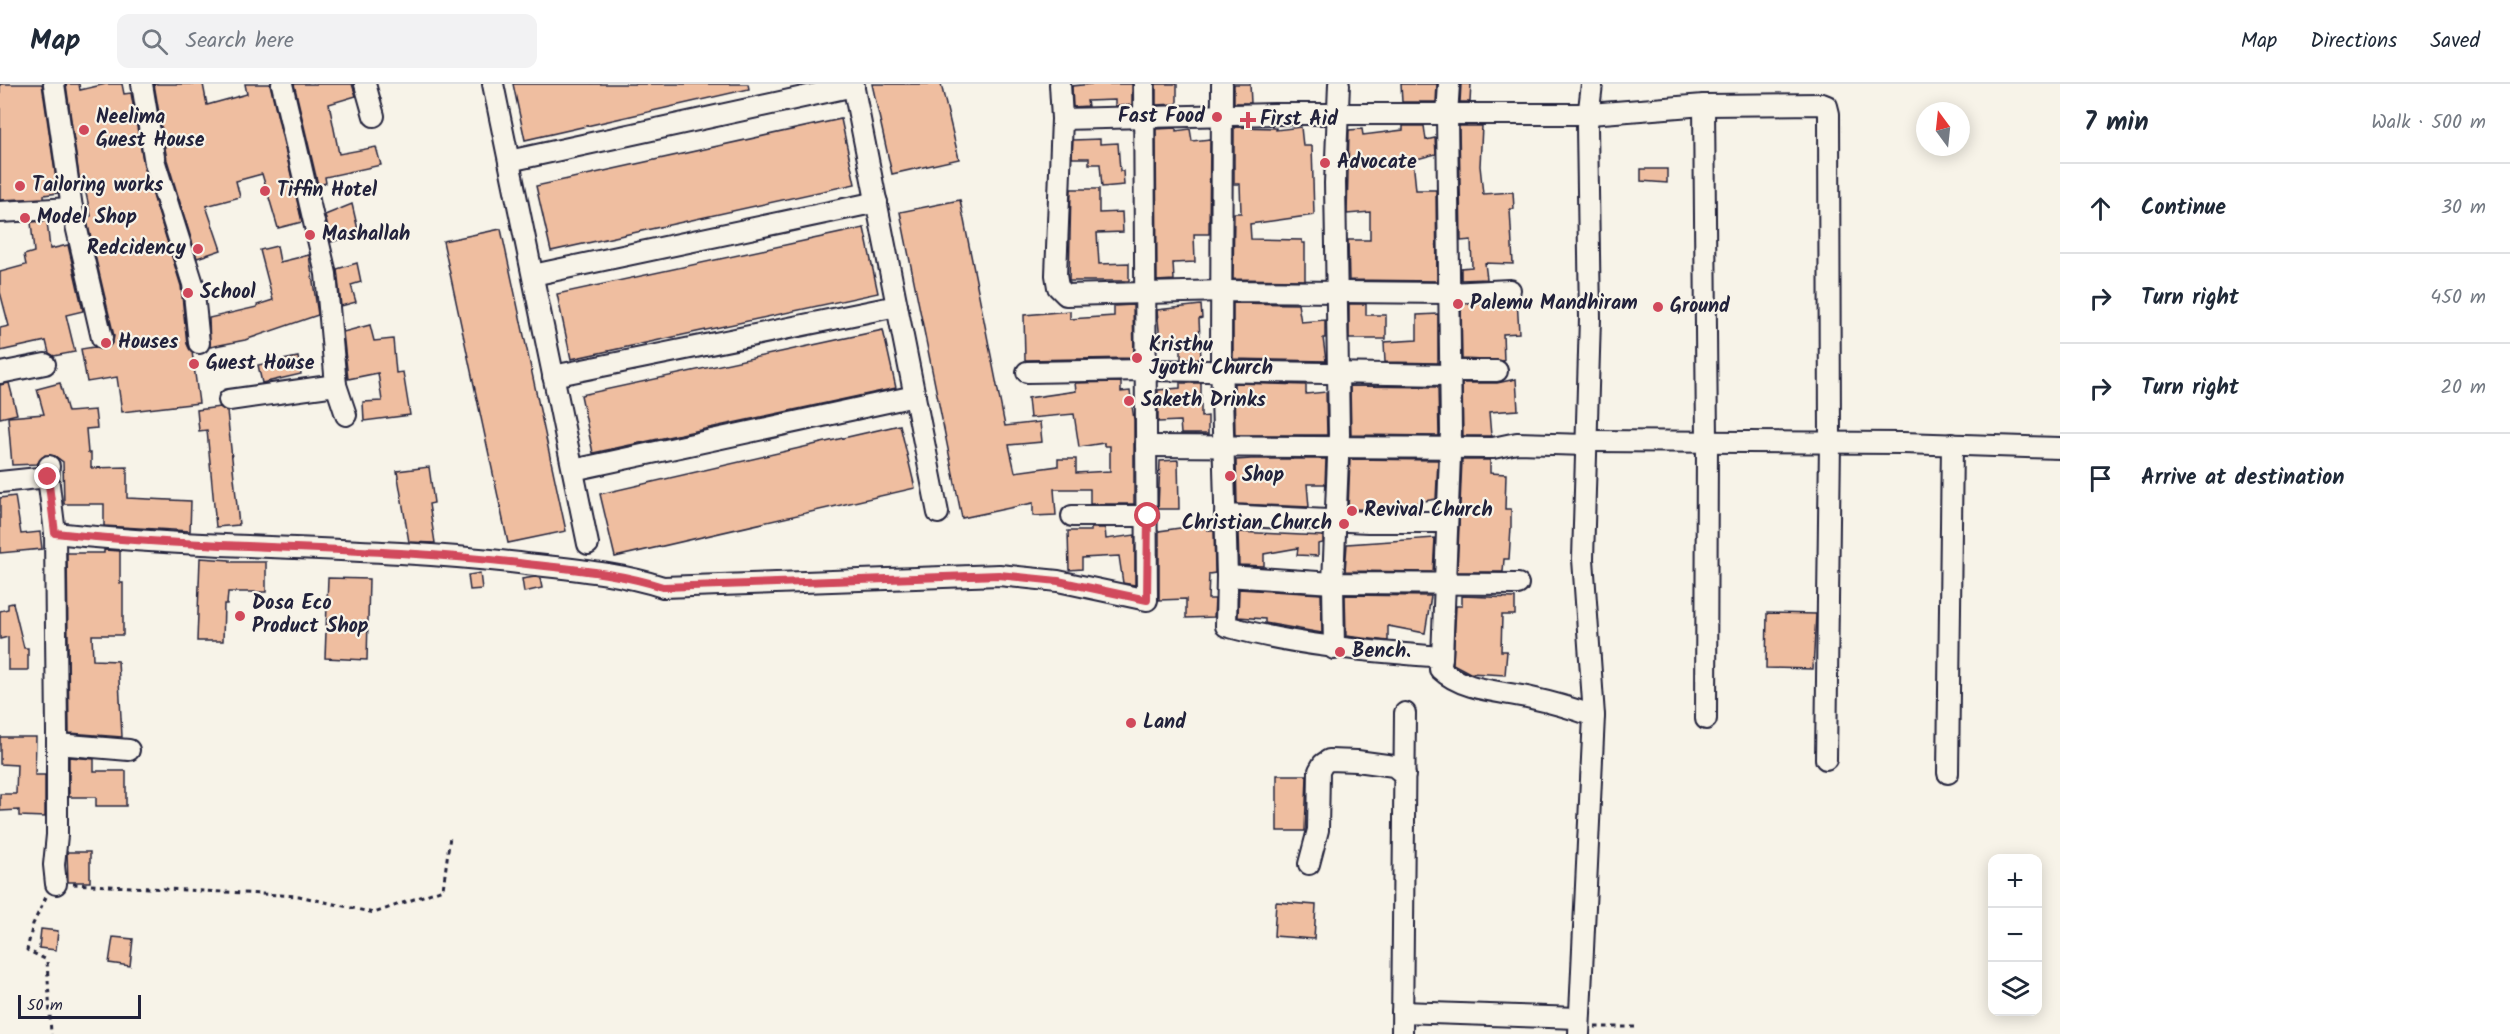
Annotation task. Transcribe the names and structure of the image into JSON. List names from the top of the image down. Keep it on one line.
{"places":{"other":["Fast Food","Neelima Guest House","Advocate","Tailoring works","Tiffin Hotel","Model Shop","Mashallah","Redcidency","School","Palemu Mandhiram","Ground","Houses","Kristhu Jyothi Church","Guest House","Saketh Drinks","Shop","Revival Church","Christian Church","Dosa Eco Product Shop","Bench.","Land"],"health":["First Aid"]},"scale_bar":"50 m","north":"top","page":{"header":"Map","search":"Search here","nav":["Map","Directions","Saved"],"heading":["7 min","Walk · 500 m"],"list":[["Continue","30 m"],["Turn right","450 m"],["Turn right","20 m"],"Arrive at destination"],"map_buttons":["+","−"],"scale":"50 m"}}
